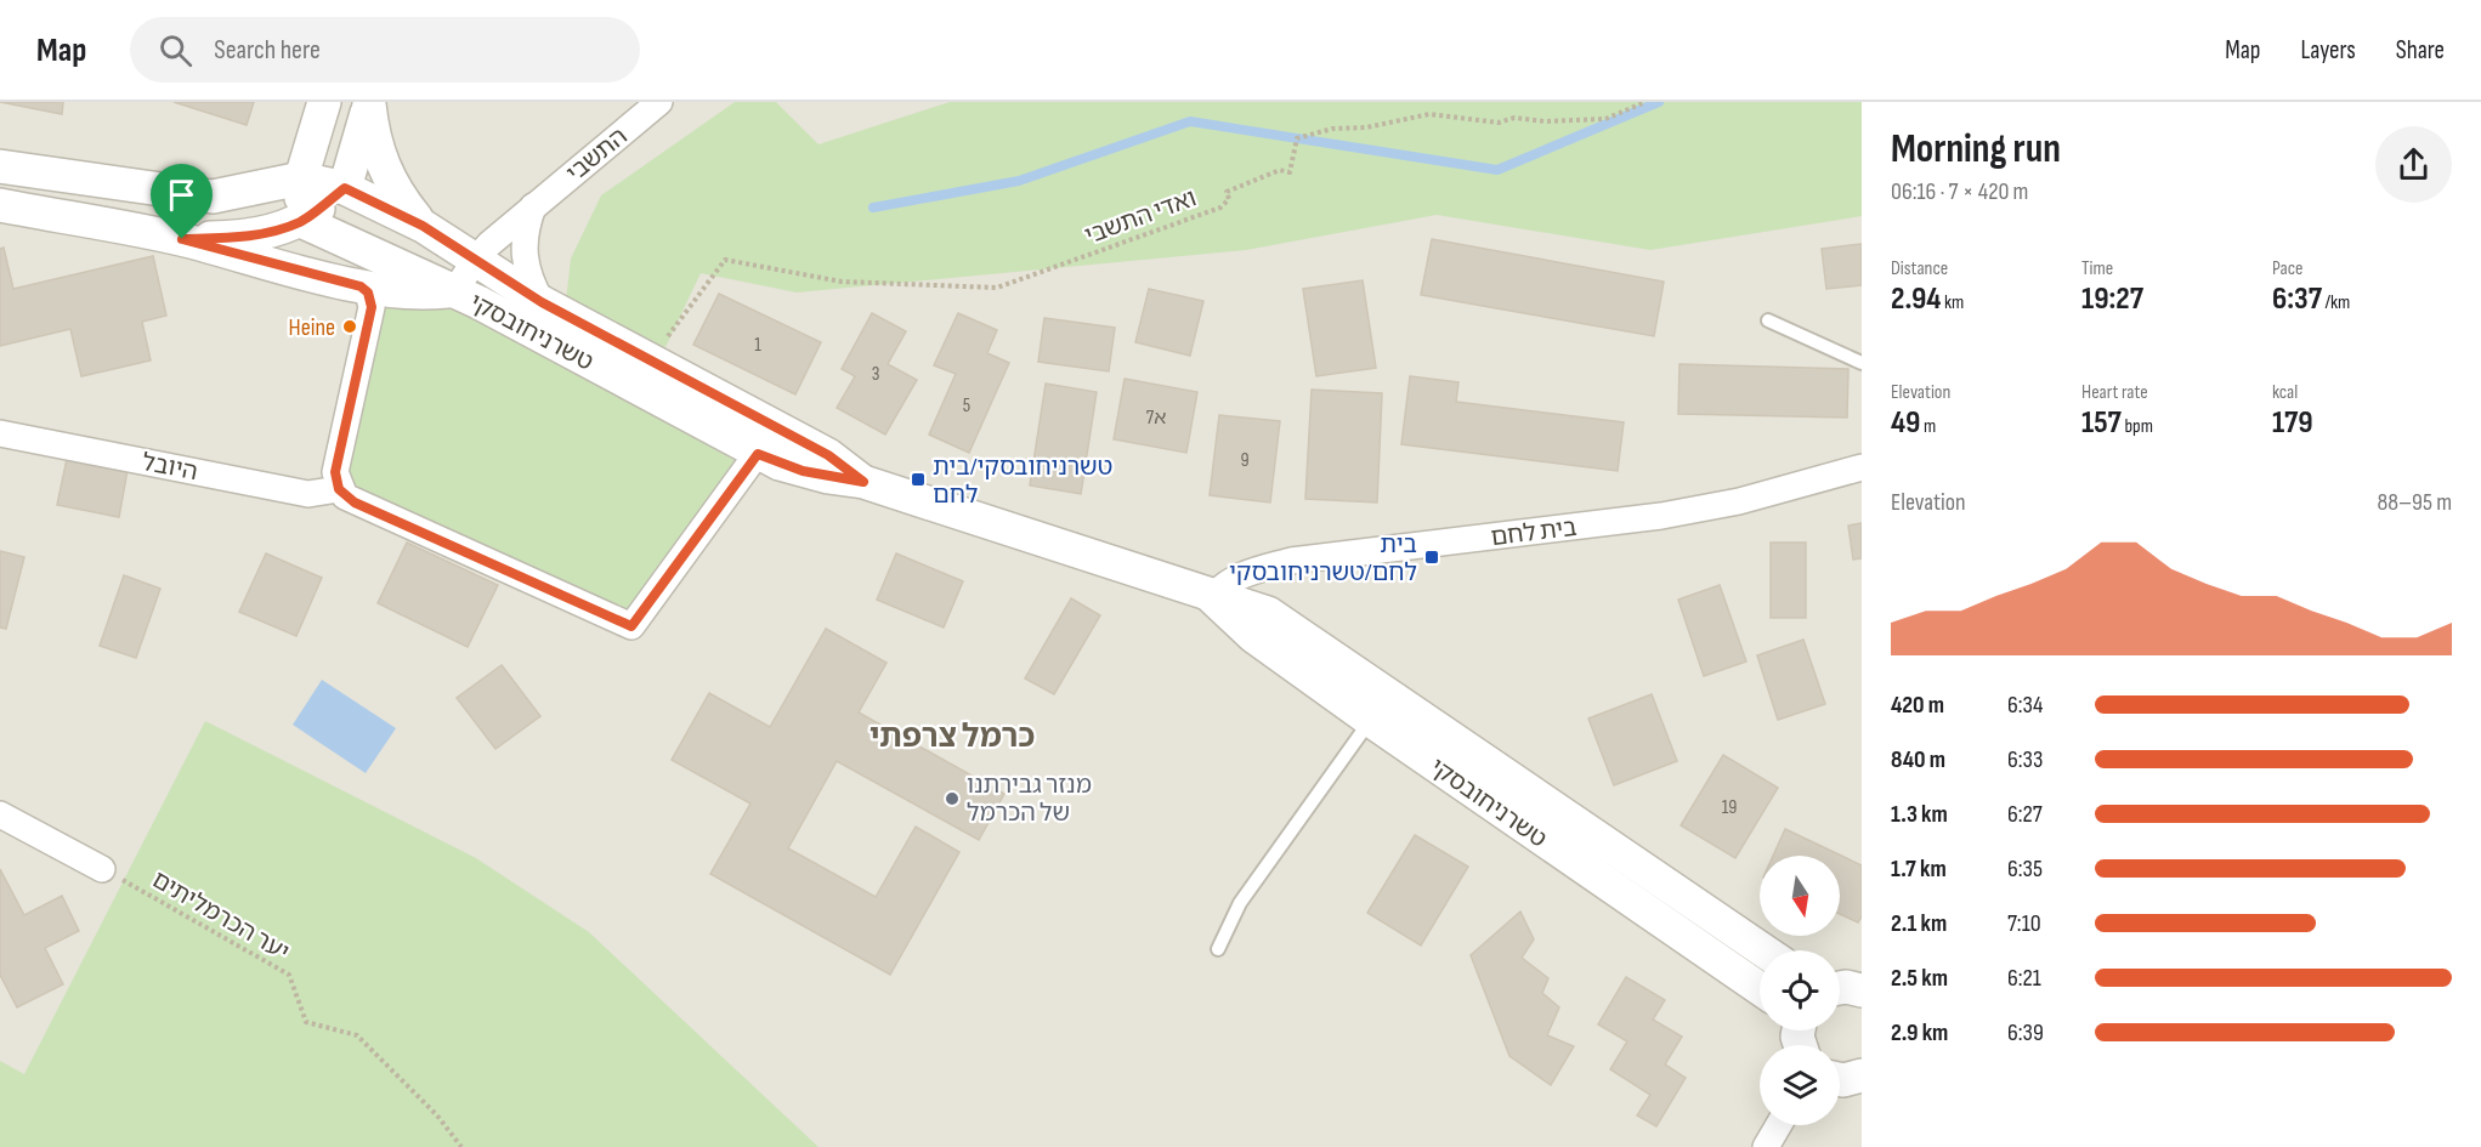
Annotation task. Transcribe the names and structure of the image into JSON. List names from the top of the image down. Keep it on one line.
{"streets":{"street":["התשבי","טשרניחובסקי","היובל","בית לחם"],"path":["ואדי התשבי","יער הכרמליתים"]},"crossings":[["התשבי","טשרניחובסקי"],["ואדי התשבי","טשרניחובסקי"],["טשרניחובסקי","בית לחם"]],"districts":["כרמל צרפתי"],"places":{"other":["Heine","מנזר גבירתנו של הכרמל"],"transit":["טשרניחובסקי/בית לחם","בית לחם/טשרניחובסקי"]},"house_numbers":["1","3","5","7א","9","19"],"north":"bottom","page":{"header":"Map","search":"Search here","nav":["Map","Layers","Share"],"heading":["Morning run","06:16 · 7 × 420 m"],"stats":[["Distance","2.94 km"],["Time","19:27"],["Pace","6:37 /km"],["Elevation","49 m"],["Heart rate","157 bpm"],["kcal","179"]],"chart":["Elevation","88–95 m"],"list":[{"name":"420 m","note":"6:34"},{"name":"840 m","note":"6:33"},{"name":"1.3 km","note":"6:27"},{"name":"1.7 km","note":"6:35"},{"name":"2.1 km","note":"7:10"},{"name":"2.5 km","note":"6:21"},{"name":"2.9 km","note":"6:39"}]}}
